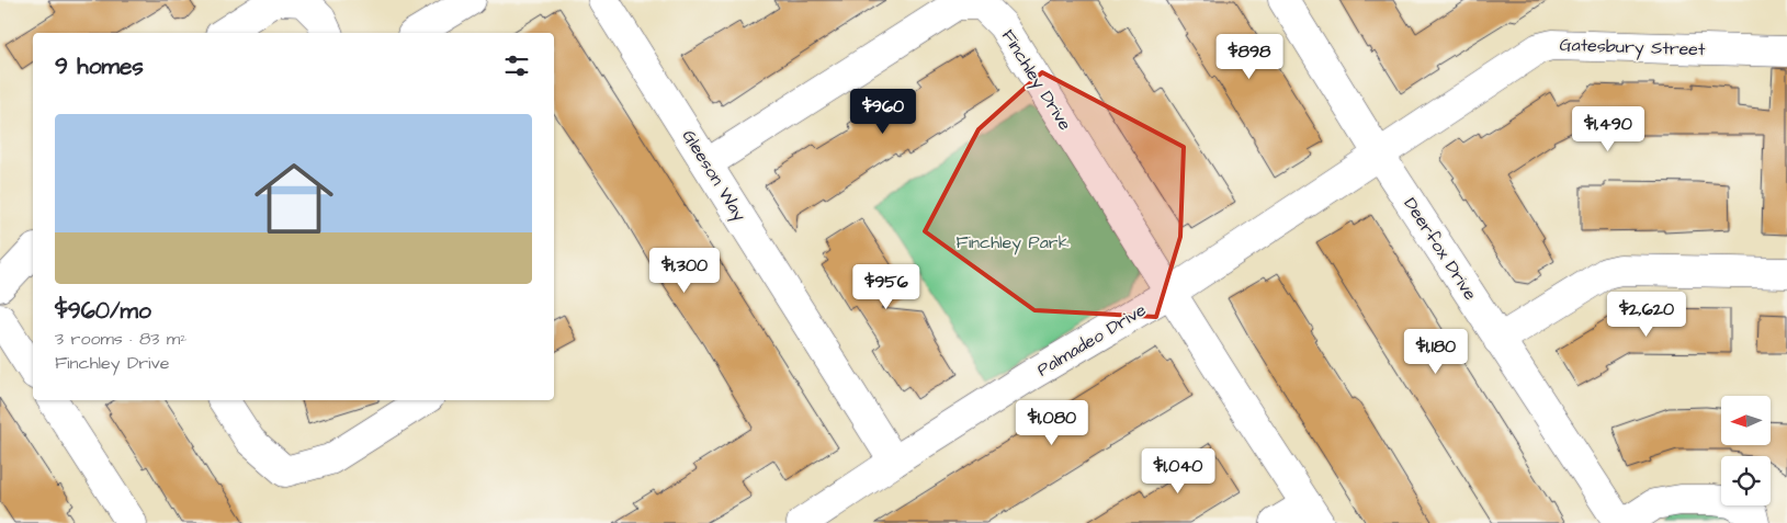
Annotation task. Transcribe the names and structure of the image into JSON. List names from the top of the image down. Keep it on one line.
{"streets":{"street":["Gatesbury Street","Finchley Drive","Gleeson Way","Deerfox Drive","Palmadeo Drive"]},"crossings":[["Gatesbury Street","Deerfox Drive"],["Gatesbury Street","Palmadeo Drive"],["Finchley Drive","Gleeson Way"],["Finchley Drive","Palmadeo Drive"],["Gleeson Way","Palmadeo Drive"],["Deerfox Drive","Palmadeo Drive"]],"parks":["Finchley Park"],"north":"left","page":{"heading":"9 homes","price":["$898","$960","$1,490","$1,300","$956","$2,620","$1,180","$1,080","$1,040"],"list":[{"name":"$960/mo","note":"3 rooms · 83 m² · Finchley Drive"}]}}
